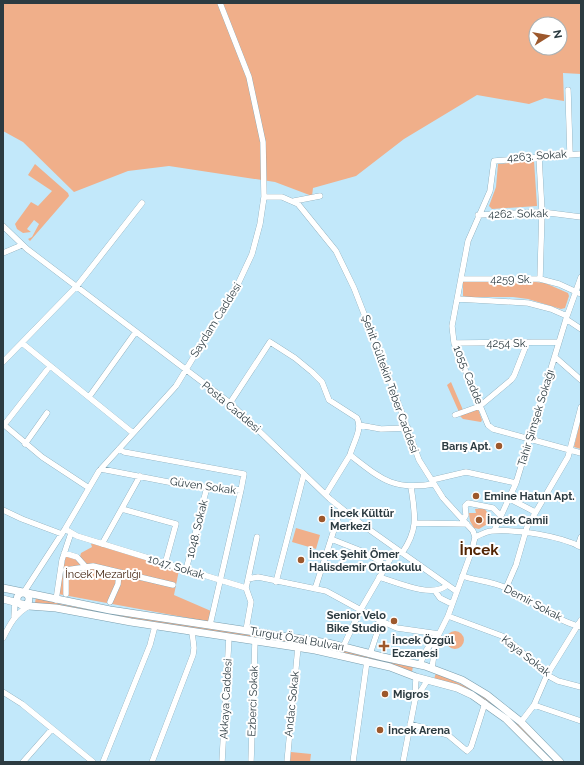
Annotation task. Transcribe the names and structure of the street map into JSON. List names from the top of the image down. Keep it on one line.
{"streets":{"main road":["Turgut Özal Bulvarı"],"street":["4263. Sokak","4262. Sokak","4259 Sk.","Saydam Caddesi","4254 Sk.","1055. Cadde","Şehit Gültekin Teber Caddesi","Posta Caddesi","Tahir Şimşek Sokağı","Güven Sokak","1048. Sokak","1047. Sokak","Demir Sokak","Kaya Sokak","Akkaya Caddesi","Ezberci Sokak","Andac Sokak"]},"crossings":[["4263. Sokak","1055. Cadde"],["4262. Sokak","1055. Cadde"],["4259 Sk.","1055. Cadde"],["4259 Sk.","Tahir Şimşek Sokağı"],["Saydam Caddesi","Şehit Gültekin Teber Caddesi"],["Saydam Caddesi","Posta Caddesi"],["Saydam Caddesi","Güven Sokak"],["Saydam Caddesi","1047. Sokak"],["Saydam Caddesi","Turgut Özal Bulvarı"],["4254 Sk.","1055. Cadde"],["4254 Sk.","Tahir Şimşek Sokağı"],["1055. Cadde","Tahir Şimşek Sokağı"],["Güven Sokak","1048. Sokak"],["Güven Sokak","1047. Sokak"],["Güven Sokak","Turgut Özal Bulvarı"],["1048. Sokak","1047. Sokak"],["Turgut Özal Bulvarı","Akkaya Caddesi"],["Turgut Özal Bulvarı","Ezberci Sokak"],["Turgut Özal Bulvarı","Andac Sokak"]],"districts":["İncek"],"parks":["İncek Mezarlığı"],"places":{"other":["Barış Apt.","Emine Hatun Apt.","İncek Kültür Merkezi","İncek Camii","İncek Şehit Ömer Halisdemir Ortaokulu","Senior Velo Bike Studio","Migros","İncek Arena"],"health":["İncek Özgül Eczanesi"]},"north":"right"}
